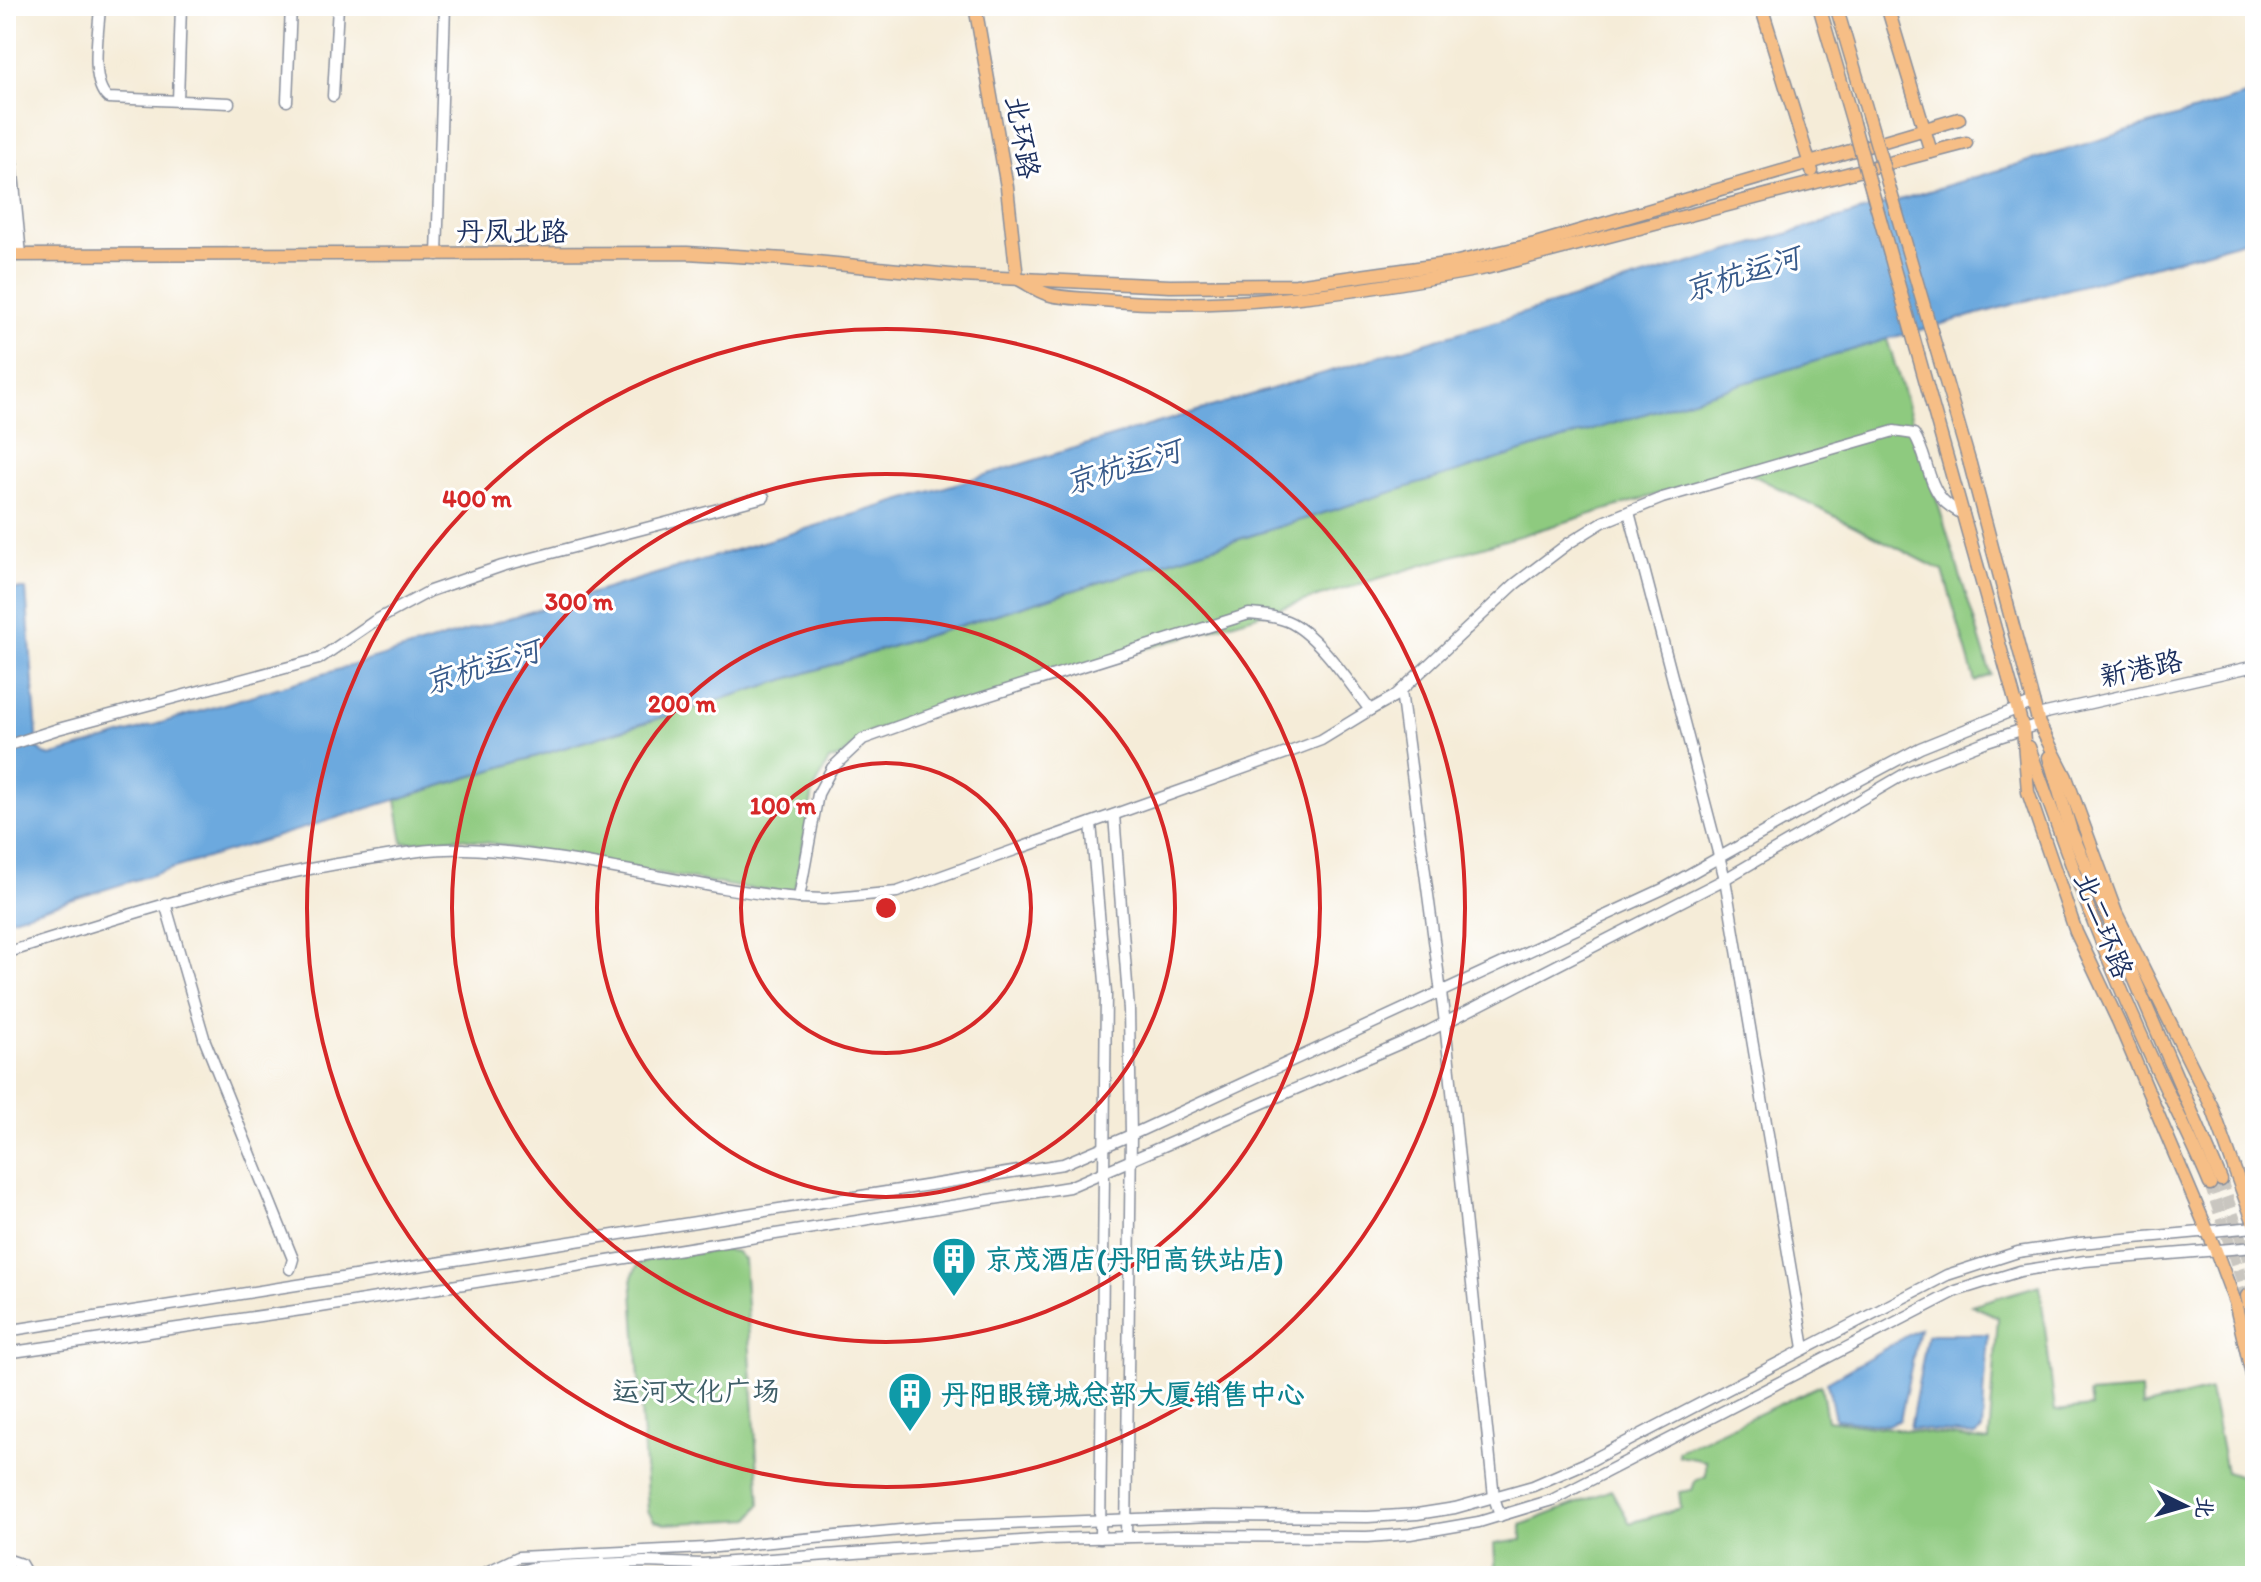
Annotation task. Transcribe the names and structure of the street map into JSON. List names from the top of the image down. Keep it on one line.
{"streets":{"main road":["北环路","丹凤北路","北二环路"],"street":["新港路"]},"crossings":[["北环路","丹凤北路"],["新港路","北二环路"]],"water":["京杭运河"],"parks":["运河文化广场"],"places":{"building":["京茂酒店(丹阳高铁站店)","丹阳眼镜城总部大厦销售中心"]},"north":"right","rings":["400 m","300 m","200 m","100 m"]}
